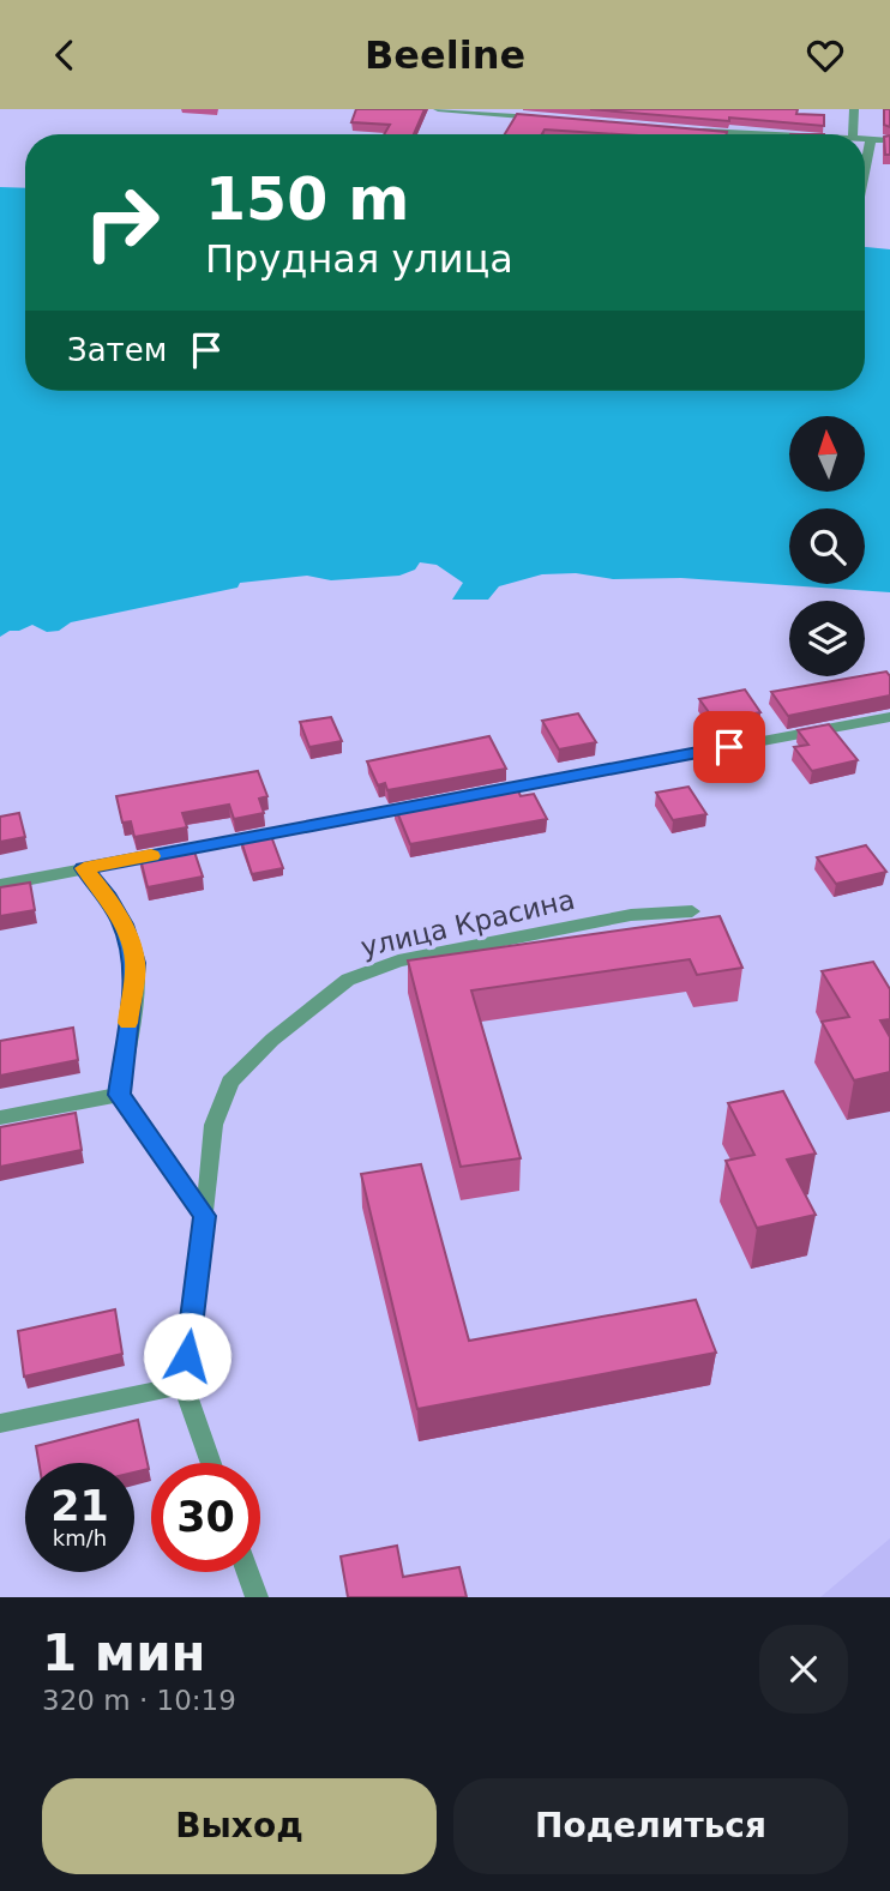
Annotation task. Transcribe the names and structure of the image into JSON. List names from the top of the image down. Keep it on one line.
{"streets":{"street":["улица Красина"]},"north":"top","page":{"header":"Beeline","turn":["150 m","Прудная улица"],"then":"Затем","speed":"21 km/h","limit":"30","heading":["1 мин","320 m · 10:19"],"buttons":["Выход","Поделиться"]}}
